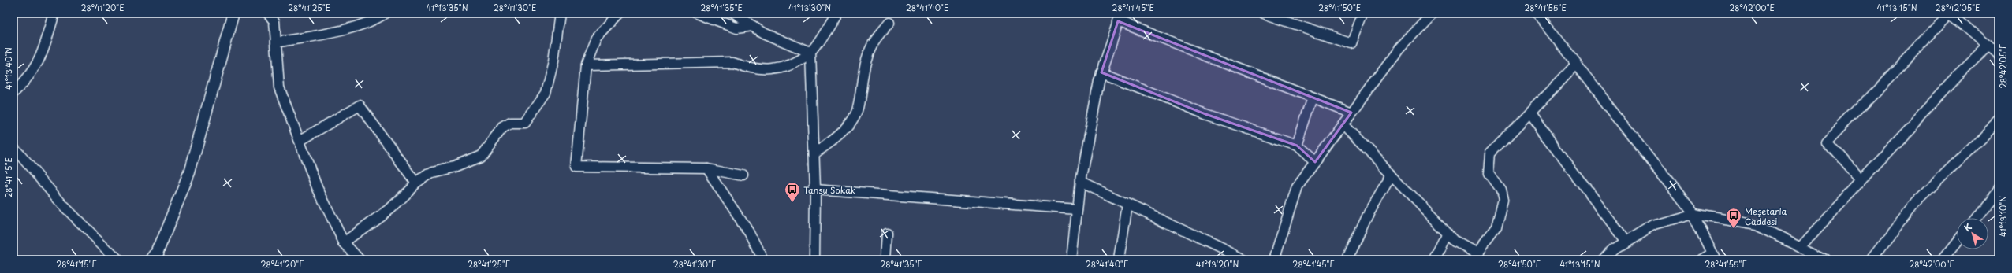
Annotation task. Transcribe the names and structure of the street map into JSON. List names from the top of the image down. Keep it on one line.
{"places":{"bus stop":["Tansu Sokak","Meşetarla Caddesi"]},"north":"top left","coordinates":["28°41'20\"E","28°41'25\"E","41°13'35\"N","28°41'30\"E","28°41'35\"E","41°13'30\"N","28°41'40\"E","28°41'45\"E","28°41'50\"E","28°41'55\"E","28°42'00\"E","41°13'15\"N","28°42'05\"E","41°13'40\"N","28°41'15\"E","41°13'10\"N","41°13'20\"N"]}
